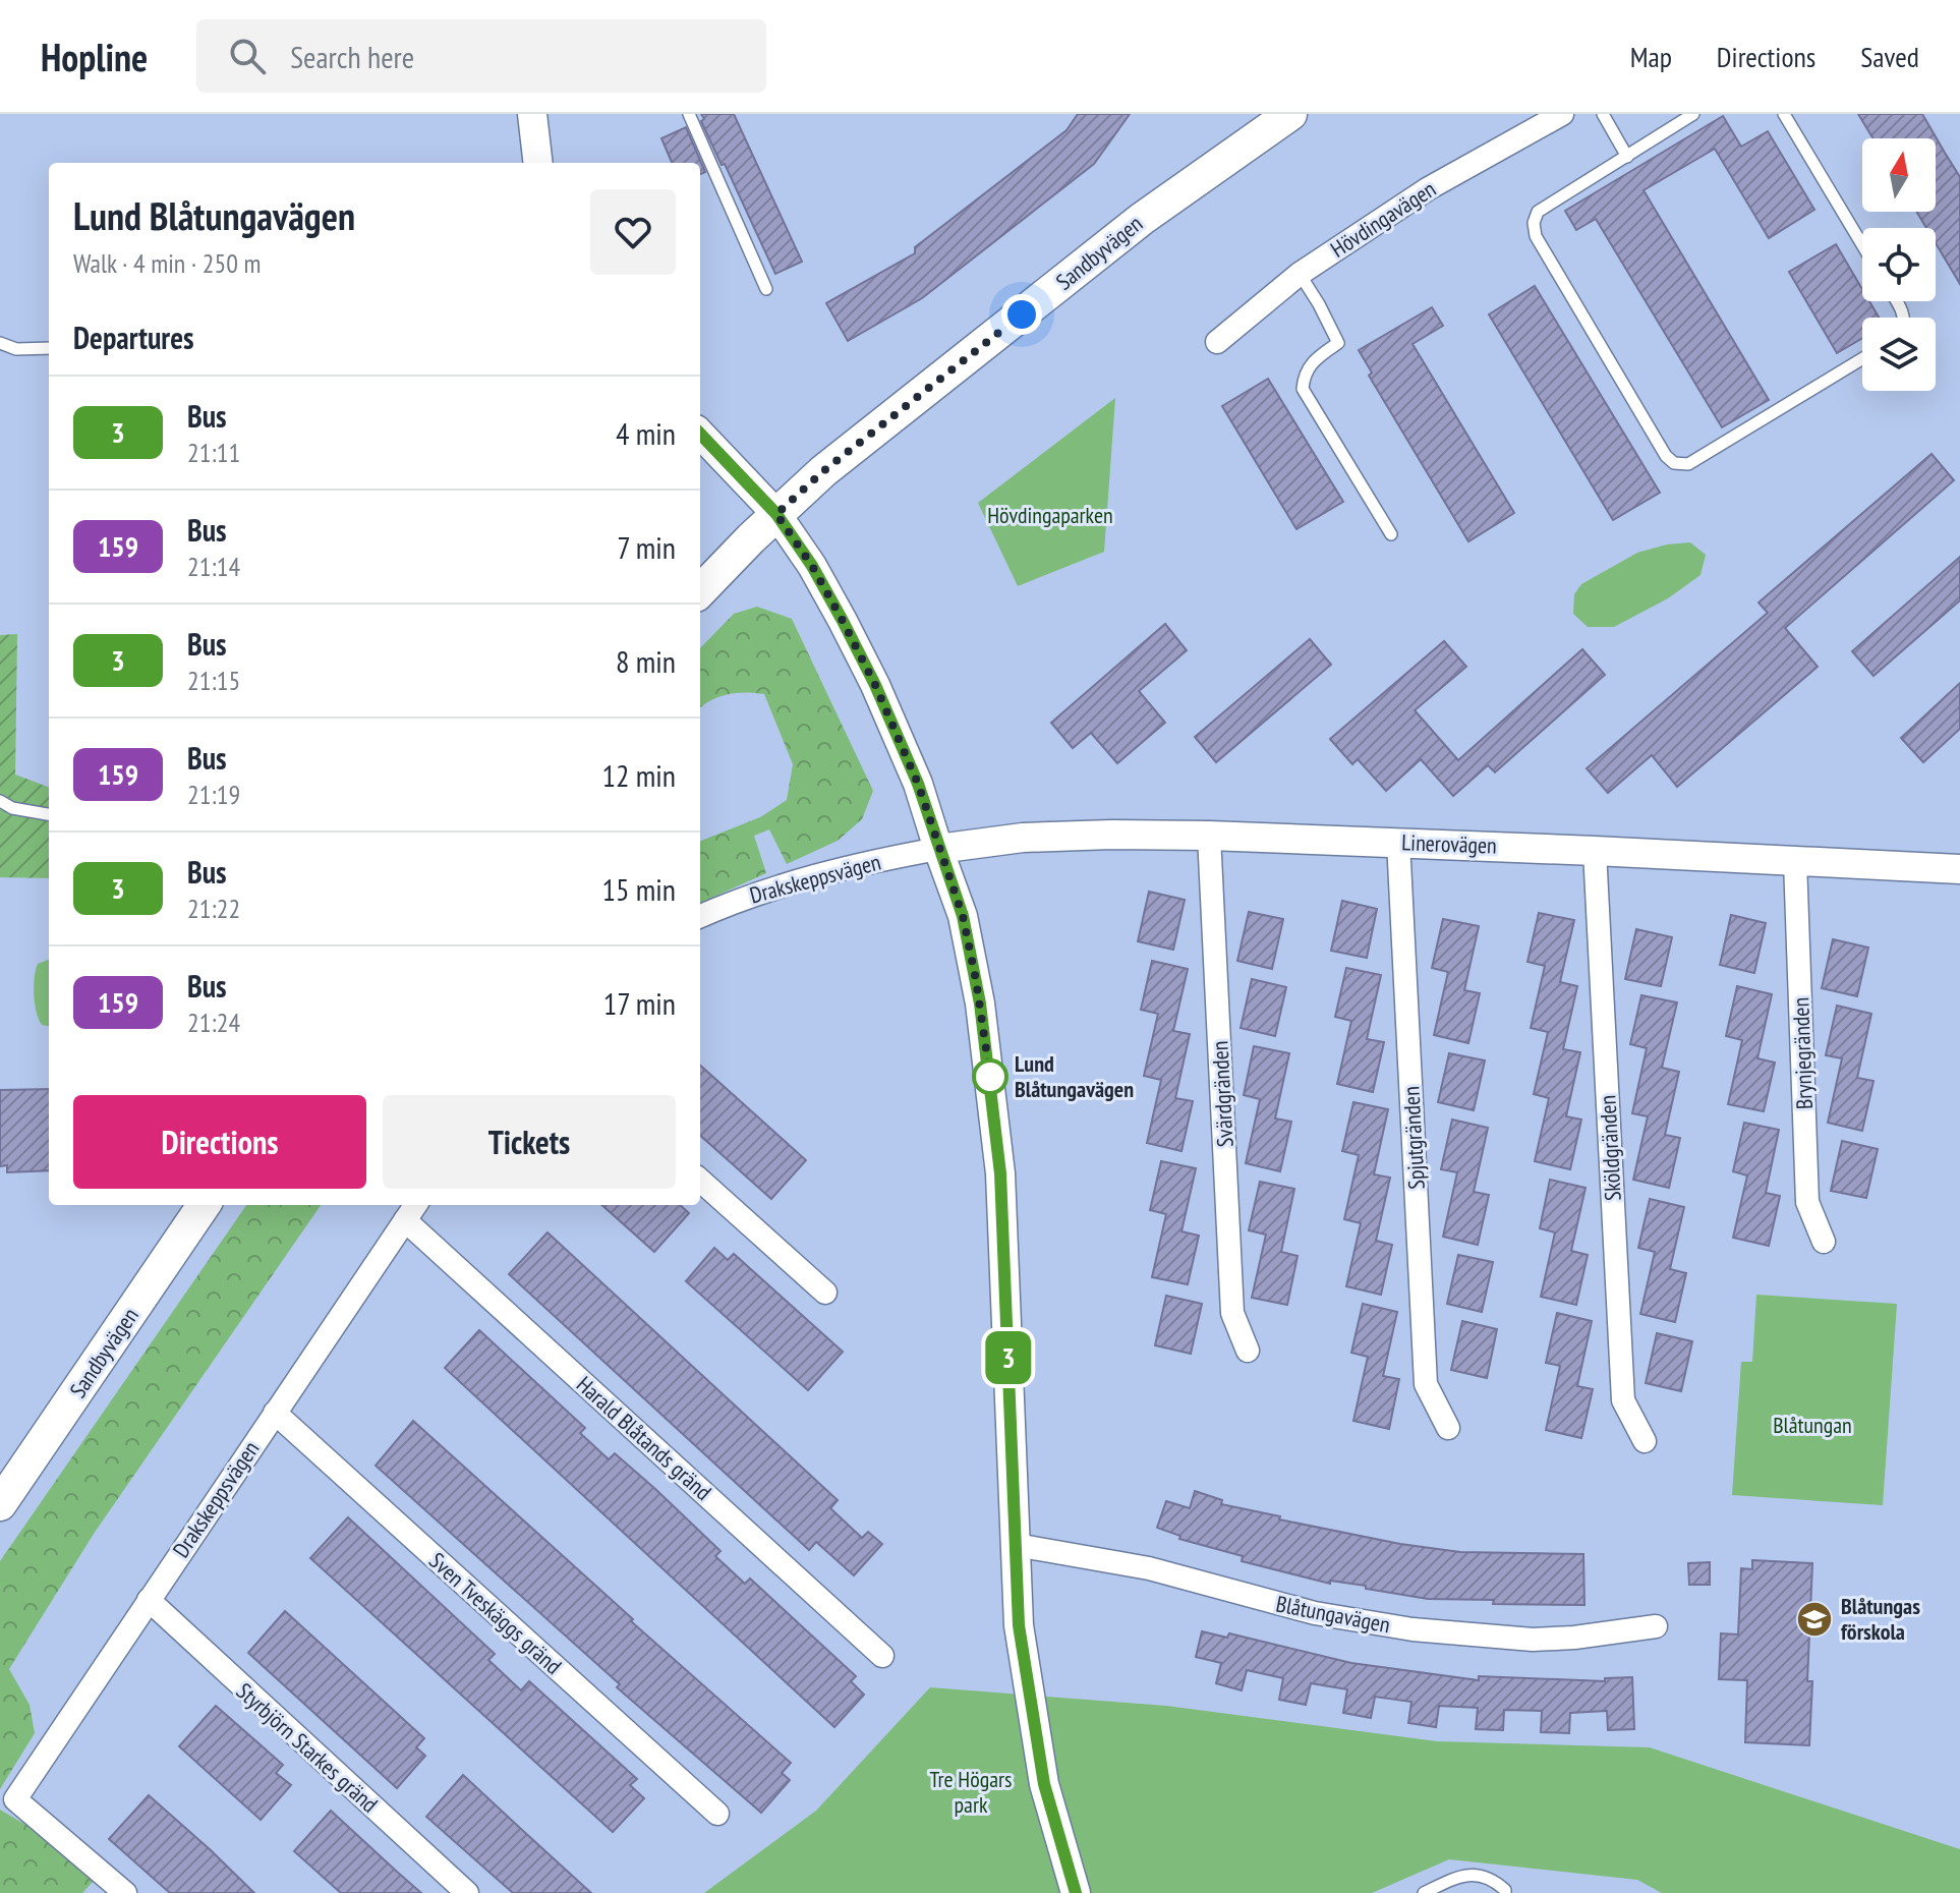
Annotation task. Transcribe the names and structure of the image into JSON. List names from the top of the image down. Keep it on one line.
{"streets":{"main road":["Sandbyvägen"],"street":["Hövdingavägen","Linerovägen","Drakskeppsvägen","Brynjegränden","Svärdgränden","Spjutgränden","Sköldgränden","Harald Blåtands gränd","Sven Tveskäggs gränd","Blåtungavägen","Styrbjörn Starkes gränd"]},"crossings":[["Linerovägen","Drakskeppsvägen"],["Linerovägen","Brynjegränden"],["Linerovägen","Svärdgränden"],["Linerovägen","Spjutgränden"],["Linerovägen","Sköldgränden"],["Drakskeppsvägen","Harald Blåtands gränd"],["Drakskeppsvägen","Sven Tveskäggs gränd"],["Drakskeppsvägen","Styrbjörn Starkes gränd"]],"parks":["Hövdingaparken","Blåtungan","Tre Högars park"],"places":{"other":["Lund Blåtungavägen"],"school or university":["Blåtungas förskola"]},"lines":["bus line 3"],"north":"top","page":{"header":"Hopline","search":"Search here","nav":["Map","Directions","Saved"],"on_map":"3","heading":[["Lund Blåtungavägen","Walk · 4 min · 250 m"],"Departures"],"list":[{"mark":"3","name":"Bus","note":"21:11","value":"4 min"},{"mark":"159","name":"Bus","note":"21:14","value":"7 min"},{"mark":"3","name":"Bus","note":"21:15","value":"8 min"},{"mark":"159","name":"Bus","note":"21:19","value":"12 min"},{"mark":"3","name":"Bus","note":"21:22","value":"15 min"},{"mark":"159","name":"Bus","note":"21:24","value":"17 min"}],"buttons":["Directions","Tickets"]}}
